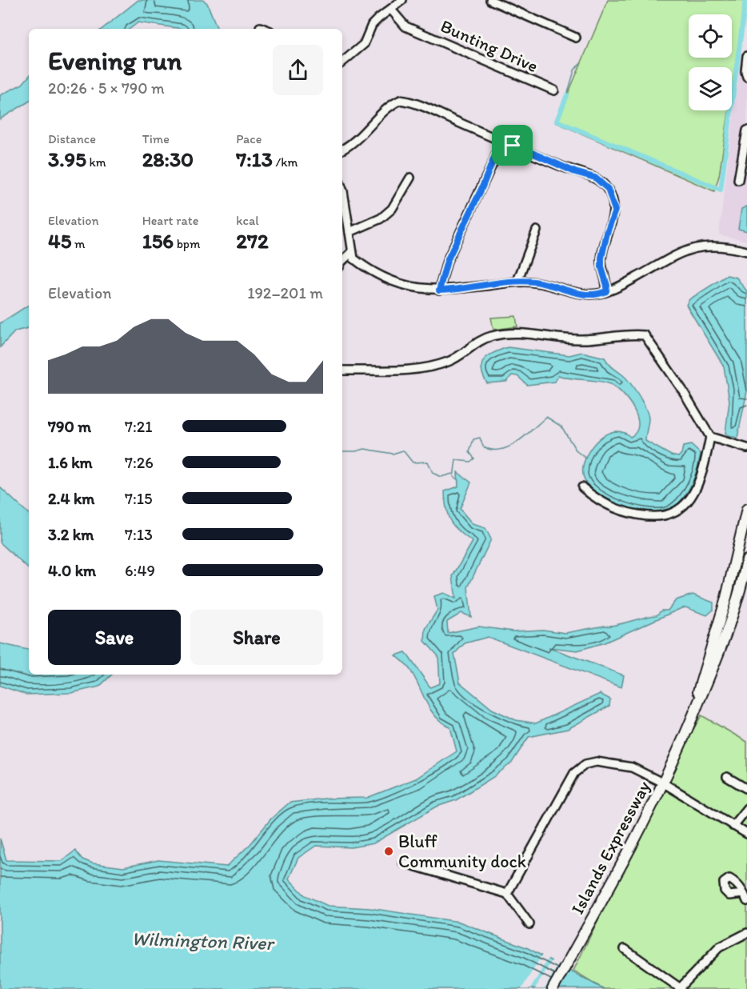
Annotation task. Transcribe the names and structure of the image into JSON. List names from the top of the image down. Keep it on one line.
{"streets":{"main road":["Islands Expressway"],"street":["Bunting Drive"]},"water":["Wilmington River"],"places":["Bluff Community dock"],"page":{"heading":["Evening run","20:26 · 5 × 790 m"],"stats":[["Distance","3.95 km"],["Time","28:30"],["Pace","7:13 /km"],["Elevation","45 m"],["Heart rate","156 bpm"],["kcal","272"]],"chart":["Elevation","192–201 m"],"list":[{"name":"790 m","note":"7:21"},{"name":"1.6 km","note":"7:26"},{"name":"2.4 km","note":"7:15"},{"name":"3.2 km","note":"7:13"},{"name":"4.0 km","note":"6:49"}],"buttons":["Save","Share"]}}
